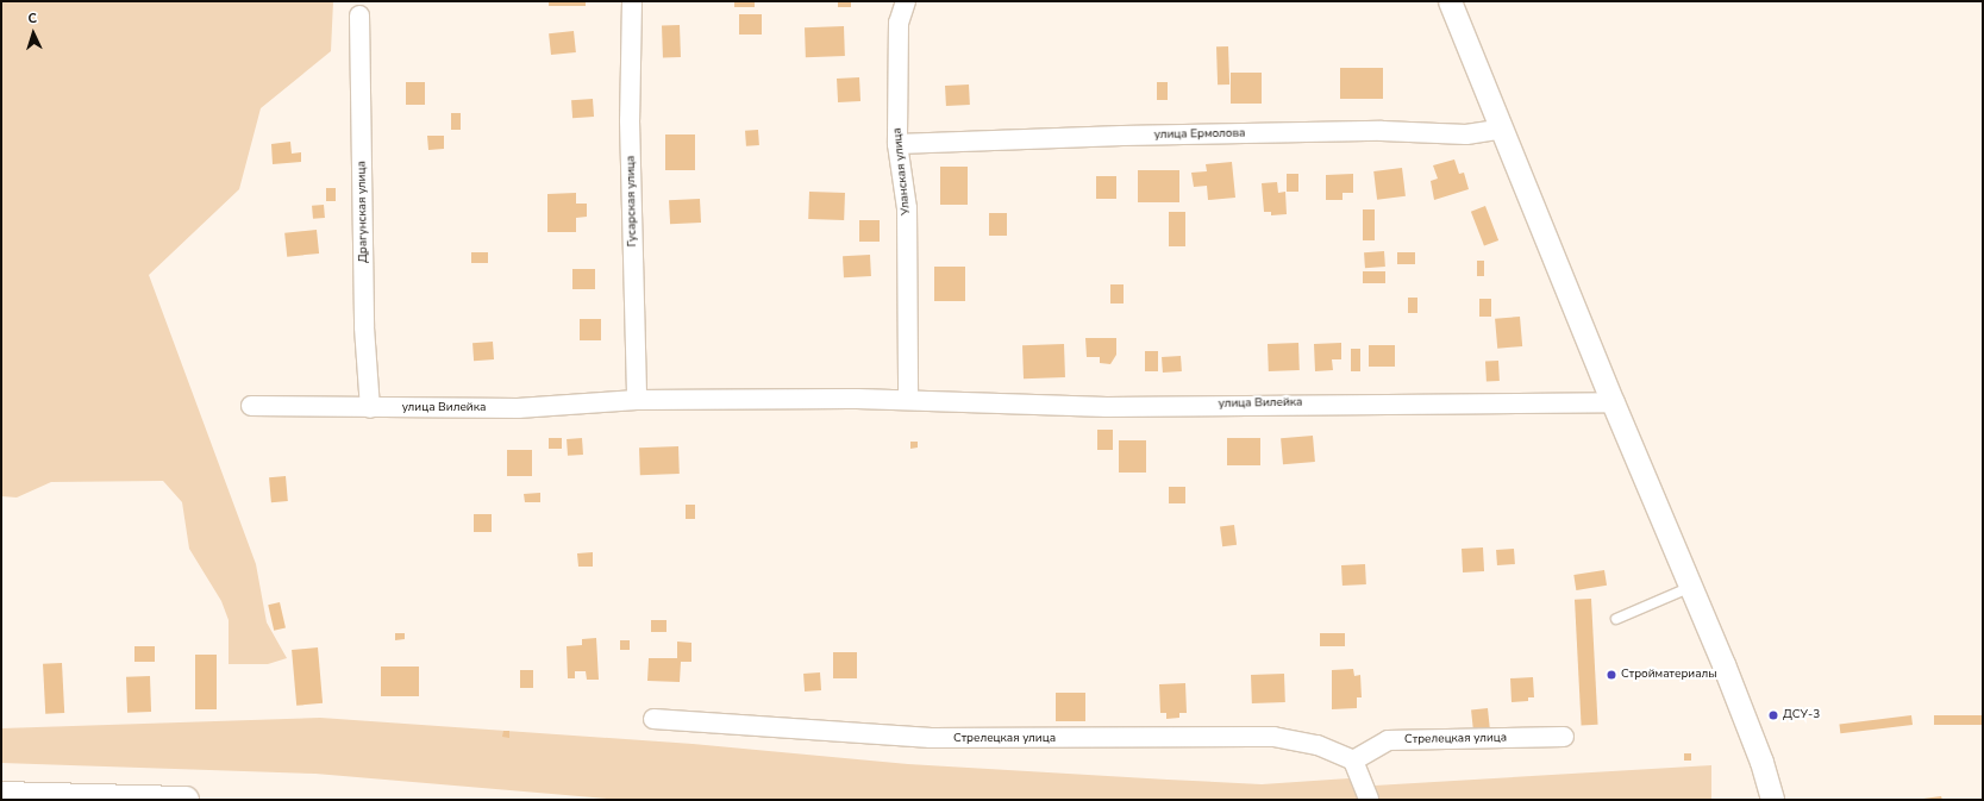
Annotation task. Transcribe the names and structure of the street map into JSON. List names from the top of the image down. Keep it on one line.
{"streets":{"street":["улица Ермолова","Уланская улица","Гусарская улица","Драгунская улица","улица Вилейка","Стрелецкая улица"]},"crossings":[["улица Ермолова","Уланская улица"],["Уланская улица","улица Вилейка"],["Гусарская улица","улица Вилейка"],["Драгунская улица","улица Вилейка"]],"places":["Стройматериалы","ДСУ-3"],"north":"top"}
